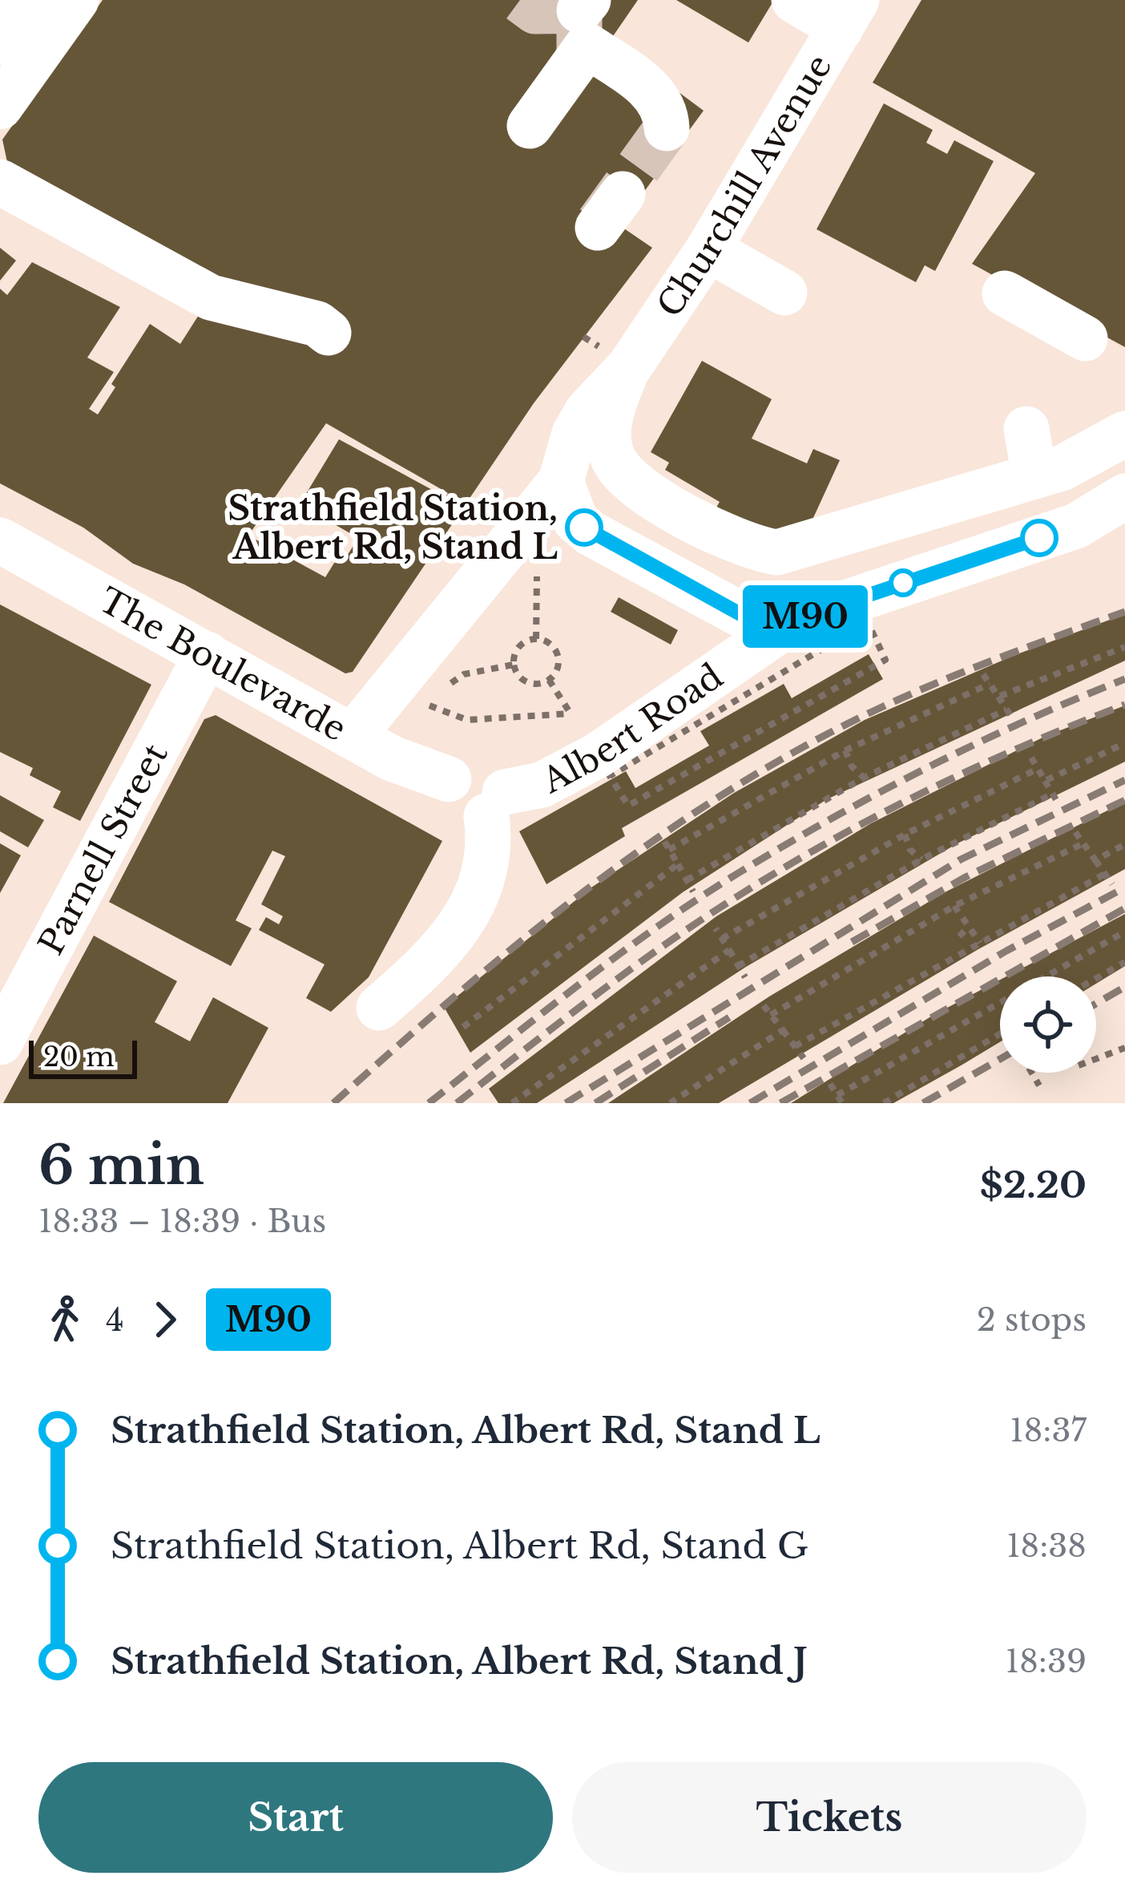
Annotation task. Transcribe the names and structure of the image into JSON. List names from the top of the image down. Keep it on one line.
{"streets":{"street":["Churchill Avenue","The Boulevarde","Albert Road","Parnell Street"]},"crossings":[["The Boulevarde","Albert Road"],["The Boulevarde","Parnell Street"]],"places":["Strathfield Station, Albert Rd, Stand L"],"lines":["bus line M90"],"scale_bar":"20 m","page":{"on_map":"M90","scale":"20 m","heading":["6 min","18:33 – 18:39 · Bus","$2.20"],"legs":["4","M90","2 stops"],"list":[{"name":"Strathfield Station, Albert Rd, Stand L","value":"18:37"},{"name":"Strathfield Station, Albert Rd, Stand G","value":"18:38"},{"name":"Strathfield Station, Albert Rd, Stand J","value":"18:39"}],"buttons":["Start","Tickets"]}}
